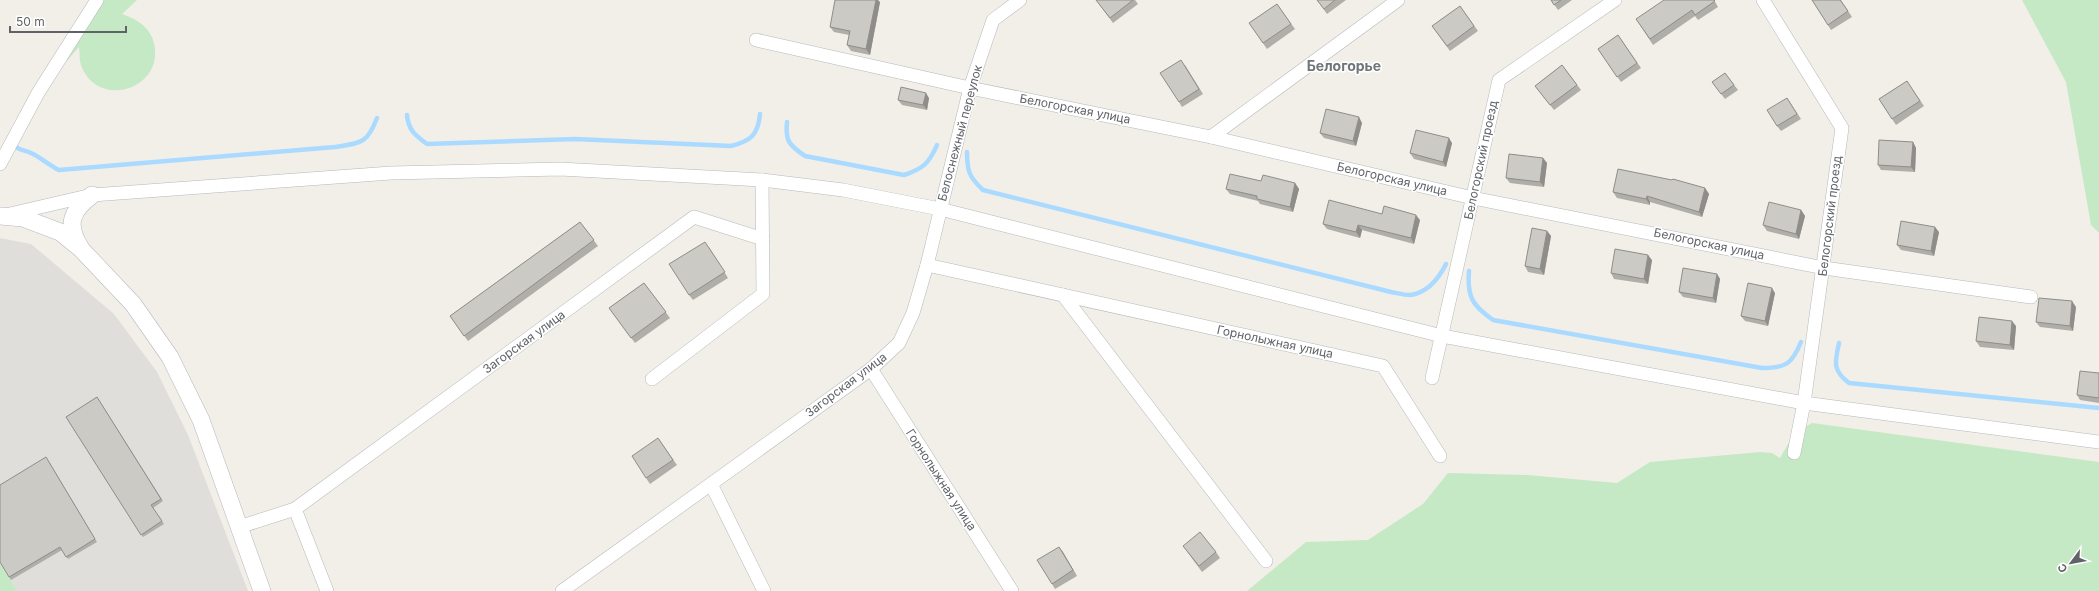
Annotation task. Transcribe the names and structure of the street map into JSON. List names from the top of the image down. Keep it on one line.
{"streets":{"street":["Белогорская улица","Белоснежный переулок","Белогорский проезд","Загорская улица","Горнолыжная улица"]},"crossings":[["Белогорская улица","Белоснежный переулок"],["Белогорская улица","Белогорский проезд"],["Белоснежный переулок","Загорская улица"],["Загорская улица","Горнолыжная улица"]],"districts":["Белогорье"],"scale_bar":"50 m","north":"bottom left"}
